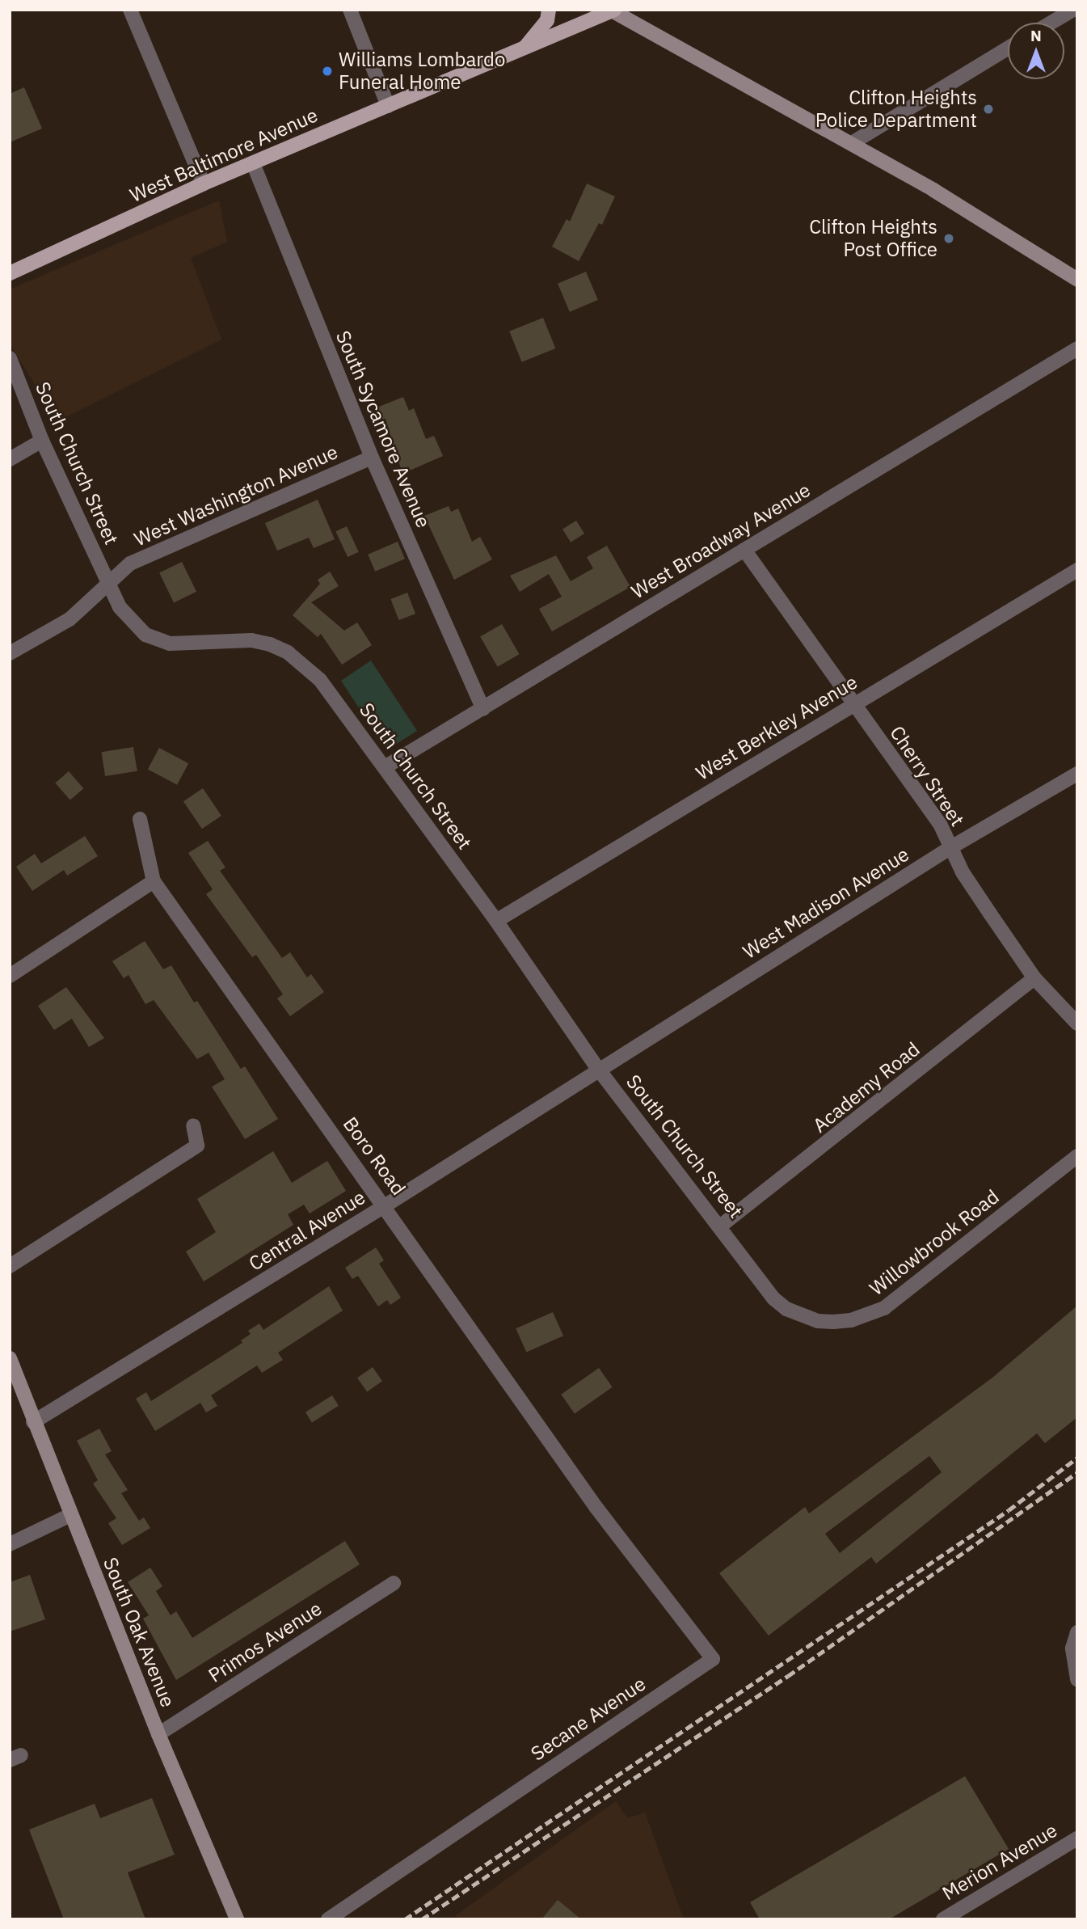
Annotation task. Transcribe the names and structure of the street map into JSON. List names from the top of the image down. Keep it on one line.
{"streets":{"main road":["West Baltimore Avenue","South Oak Avenue"],"street":["South Sycamore Avenue","South Church Street","West Washington Avenue","West Broadway Avenue","West Berkley Avenue","Cherry Street","West Madison Avenue","Academy Road","Boro Road","Central Avenue","Willowbrook Road","Primos Avenue","Secane Avenue","Merion Avenue"]},"crossings":[["West Baltimore Avenue","South Sycamore Avenue"],["South Sycamore Avenue","West Washington Avenue"],["South Sycamore Avenue","West Broadway Avenue"],["South Church Street","West Washington Avenue"],["South Church Street","West Broadway Avenue"],["South Church Street","West Berkley Avenue"],["South Church Street","West Madison Avenue"],["South Church Street","Academy Road"],["South Church Street","Central Avenue"],["South Church Street","Willowbrook Road"],["West Broadway Avenue","Cherry Street"],["West Berkley Avenue","Cherry Street"],["Cherry Street","West Madison Avenue"],["Cherry Street","Academy Road"],["West Madison Avenue","Central Avenue"],["Boro Road","Central Avenue"],["Boro Road","Secane Avenue"],["Central Avenue","South Oak Avenue"],["South Oak Avenue","Primos Avenue"]],"places":["Williams Lombardo Funeral Home","Clifton Heights Police Department","Clifton Heights Post Office"],"north":"top"}
